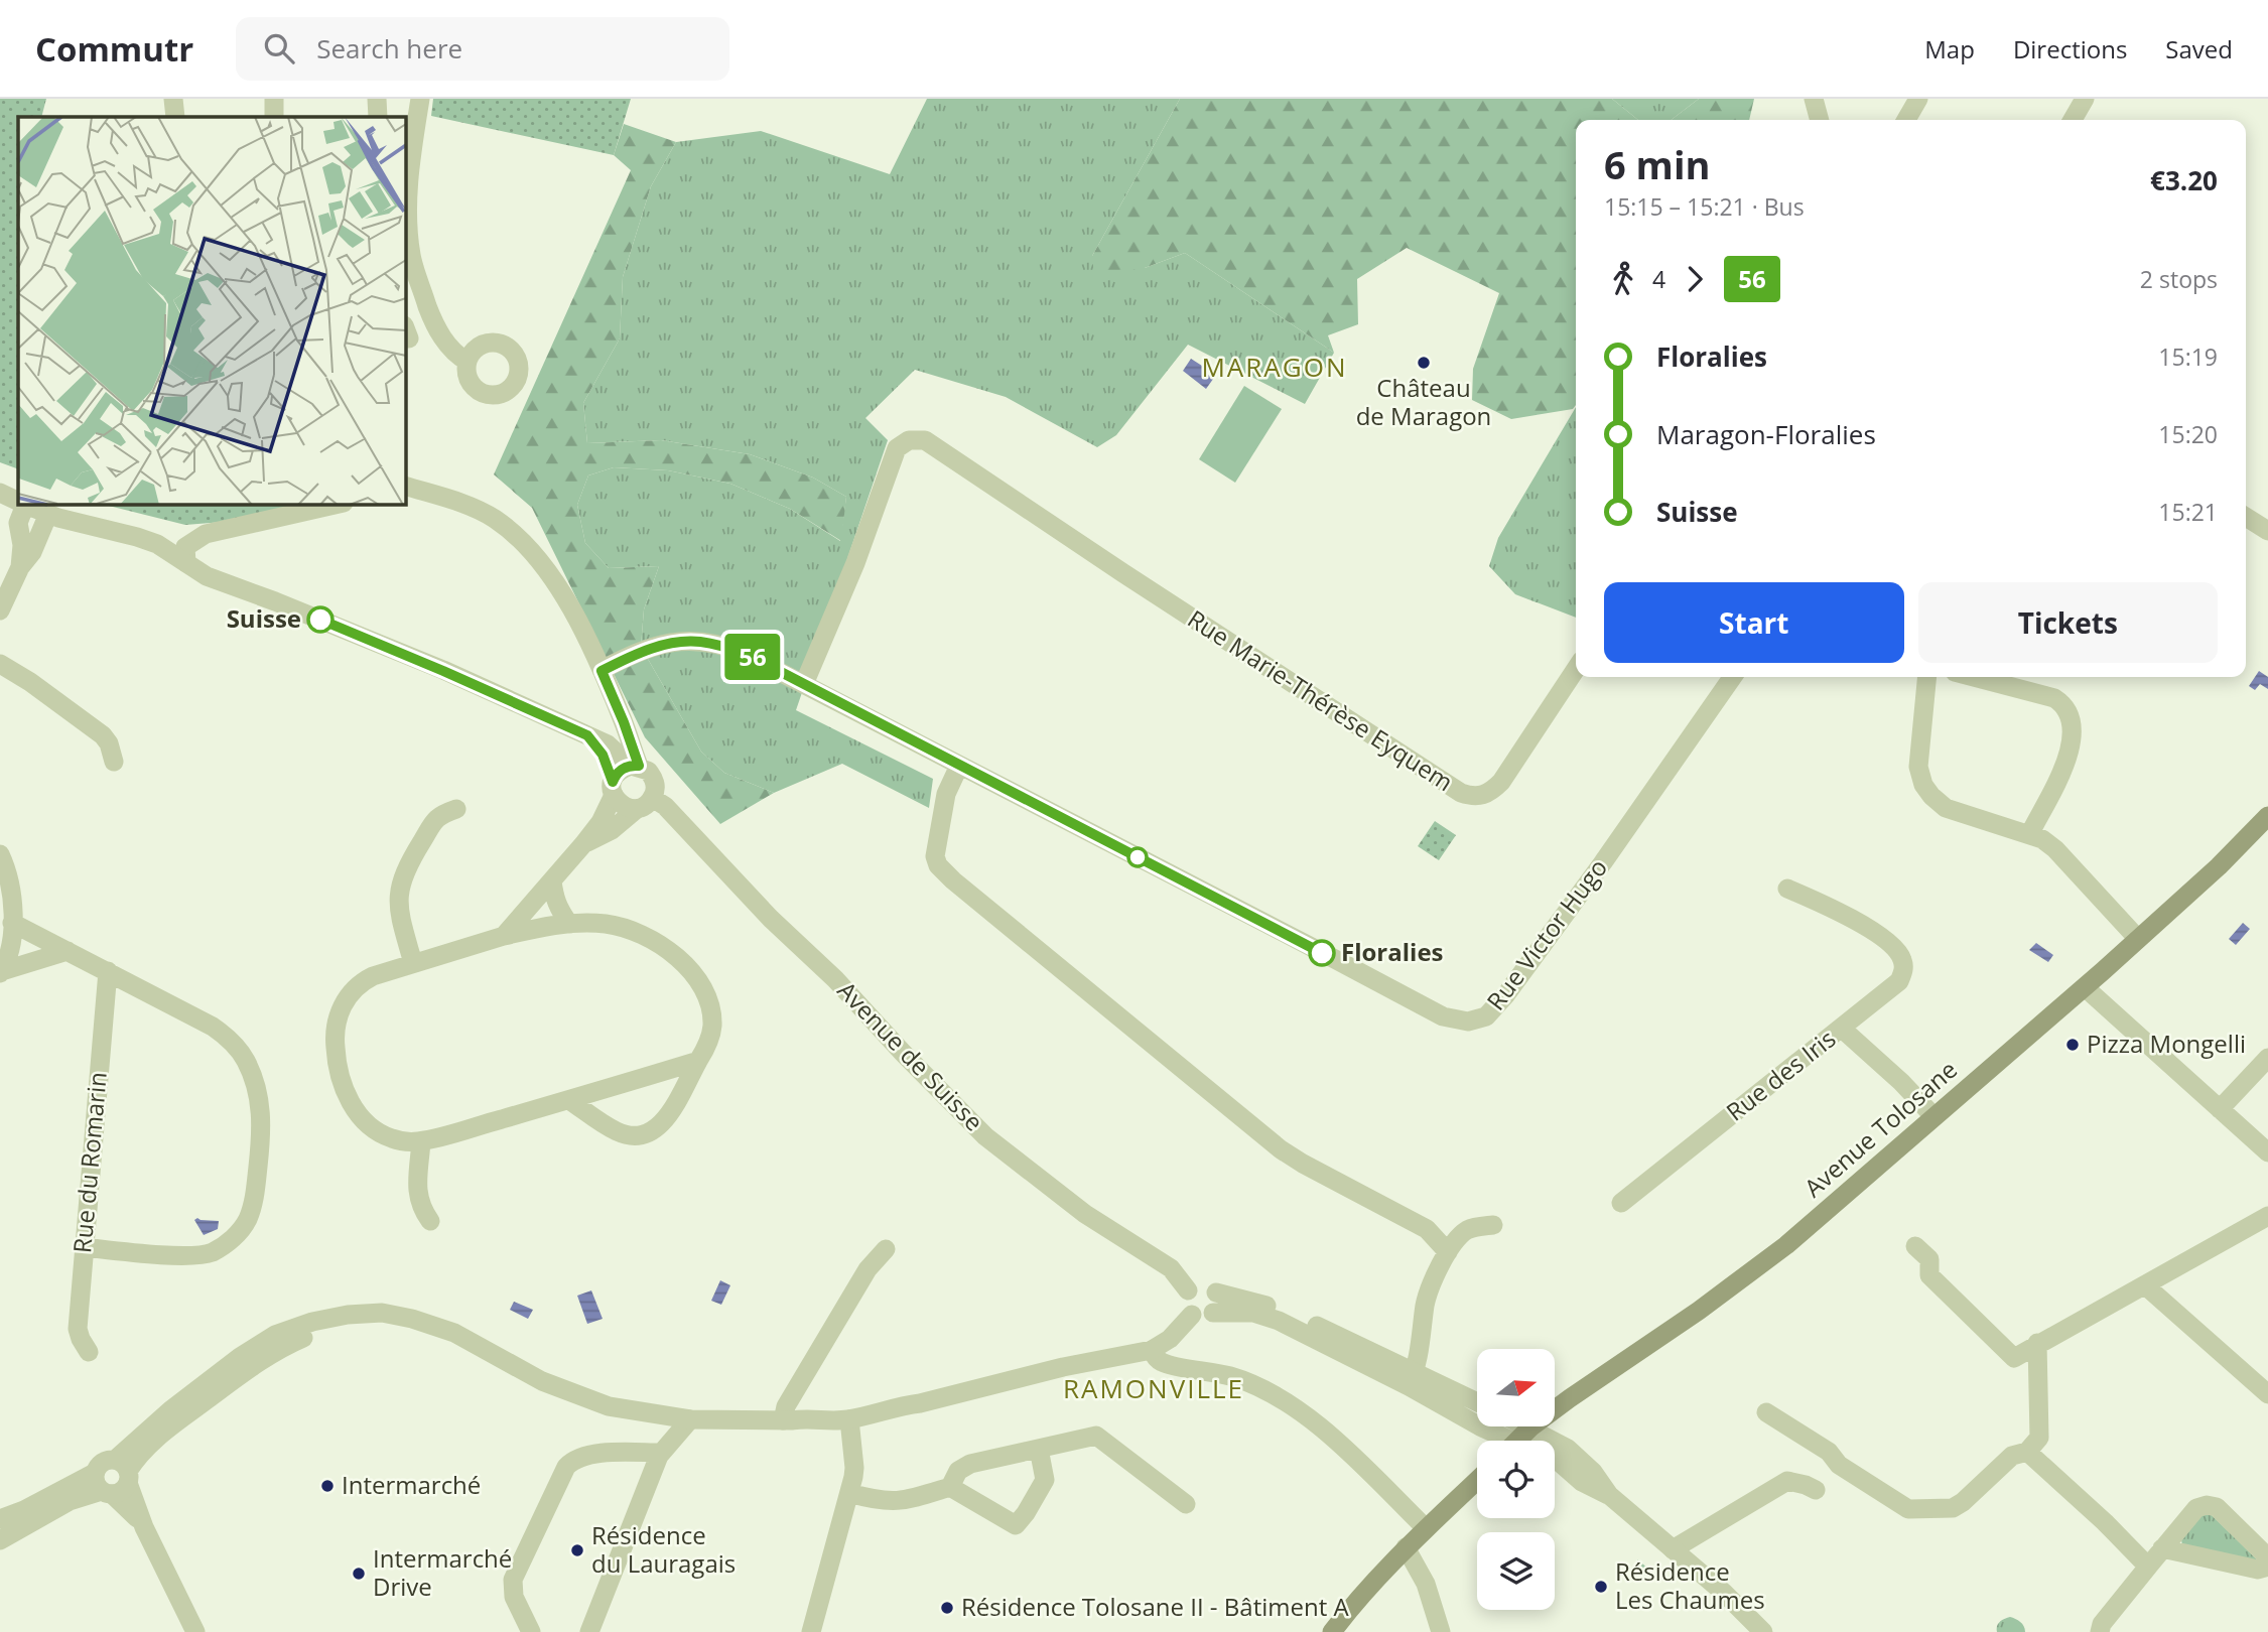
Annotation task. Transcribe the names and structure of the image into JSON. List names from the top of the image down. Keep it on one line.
{"streets":{"main road":["Avenue Tolosane"],"street":["Rue Marie-Thérèse Eyquem","Rue Victor Hugo","Avenue de Suisse","Rue des Iris","Rue du Romarin"]},"crossings":[["Rue Marie-Thérèse Eyquem","Rue Victor Hugo"],["Rue des Iris","Avenue Tolosane"]],"districts":["MARAGON","RAMONVILLE"],"places":["Château de Maragon","Suisse","Floralies","Pizza Mongelli","Intermarché","Résidence du Lauragais","Intermarché Drive","Résidence Les Chaumes","Résidence Tolosane II - Bâtiment A"],"lines":["bus line 56"],"north":"right","page":{"header":"Commutr","search":"Search here","nav":["Map","Directions","Saved"],"on_map":"56","heading":["6 min","15:15 – 15:21 · Bus","€3.20"],"legs":["4","56","2 stops"],"list":[{"name":"Floralies","value":"15:19"},{"name":"Maragon-Floralies","value":"15:20"},{"name":"Suisse","value":"15:21"}],"buttons":["Start","Tickets"]}}
